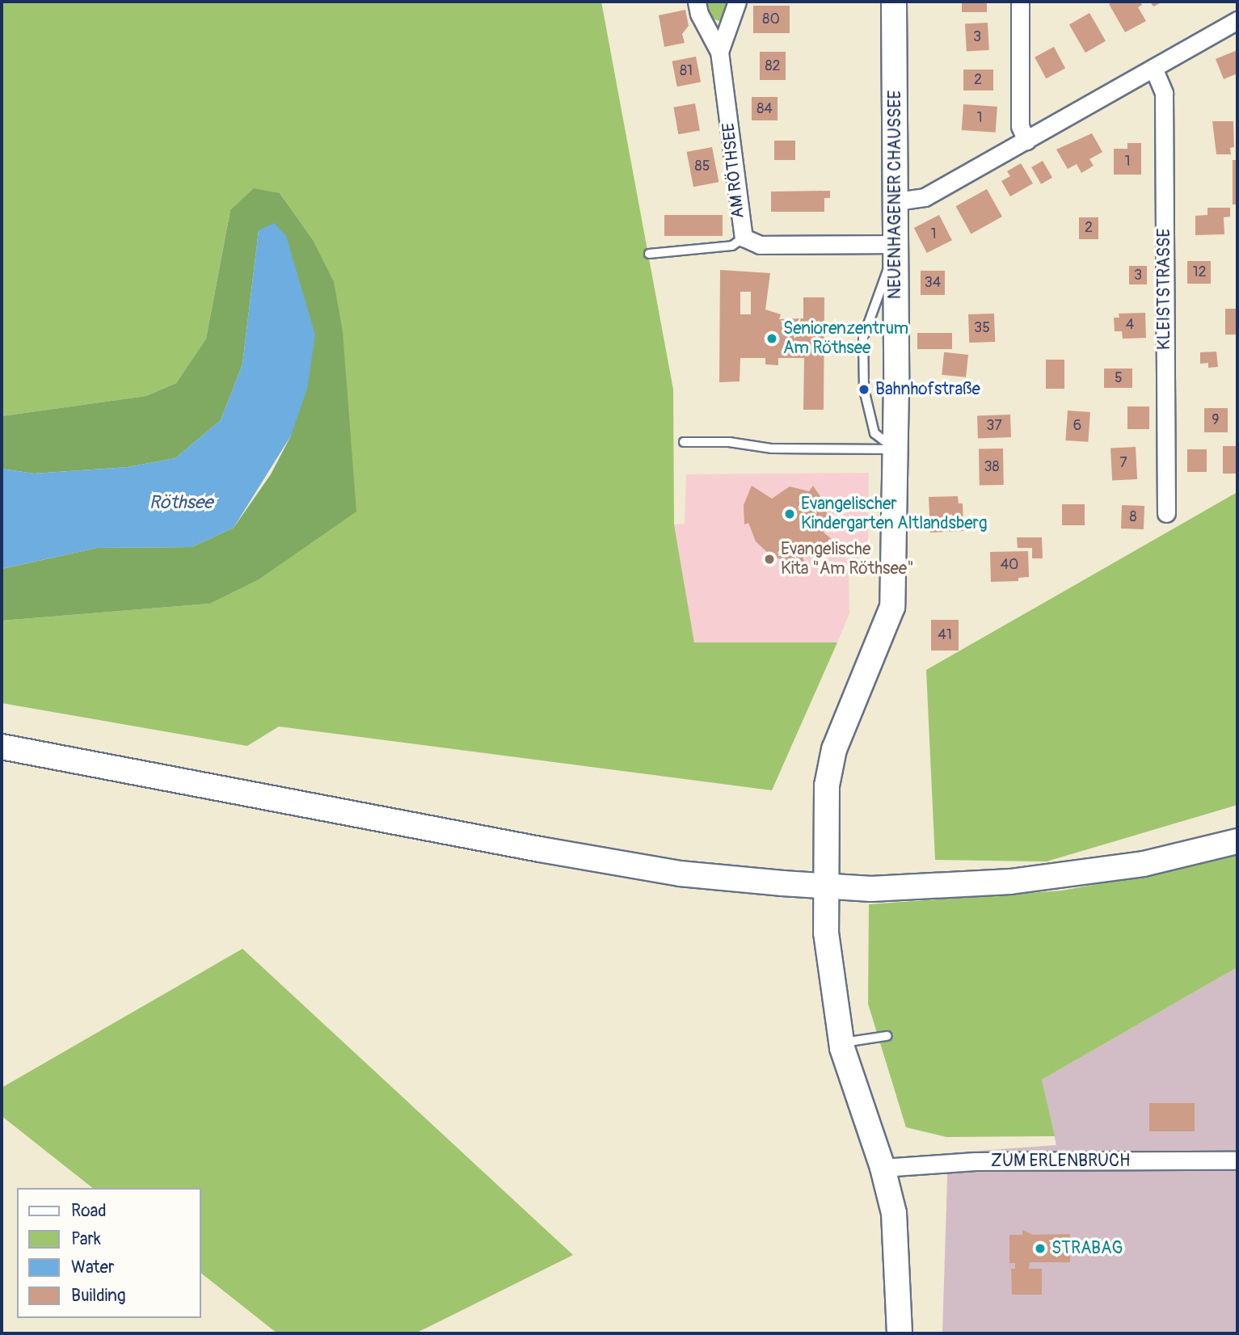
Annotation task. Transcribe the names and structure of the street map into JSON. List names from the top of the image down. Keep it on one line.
{"streets":{"street":["AM RÖTHSEE","NEUENHAGENER CHAUSSEE","KLEISTSTRASSE","ZUM ERLENBRUCH"]},"crossings":[["AM RÖTHSEE","NEUENHAGENER CHAUSSEE"],["NEUENHAGENER CHAUSSEE","ZUM ERLENBRUCH"]],"water":["Röthsee"],"places":["Seniorenzentrum Am Röthsee","Bahnhofstraße","Evangelischer Kindergarten Altlandsberg","Evangelische Kita \"Am Röthsee\"","STRABAG"],"house_numbers":["80","3","82","81","2","84","1","1","85","2","1","12","3","34","4","35","5","9","37","6","7","38","8","40","41"],"legend":["Road","Park","Water","Building"]}
